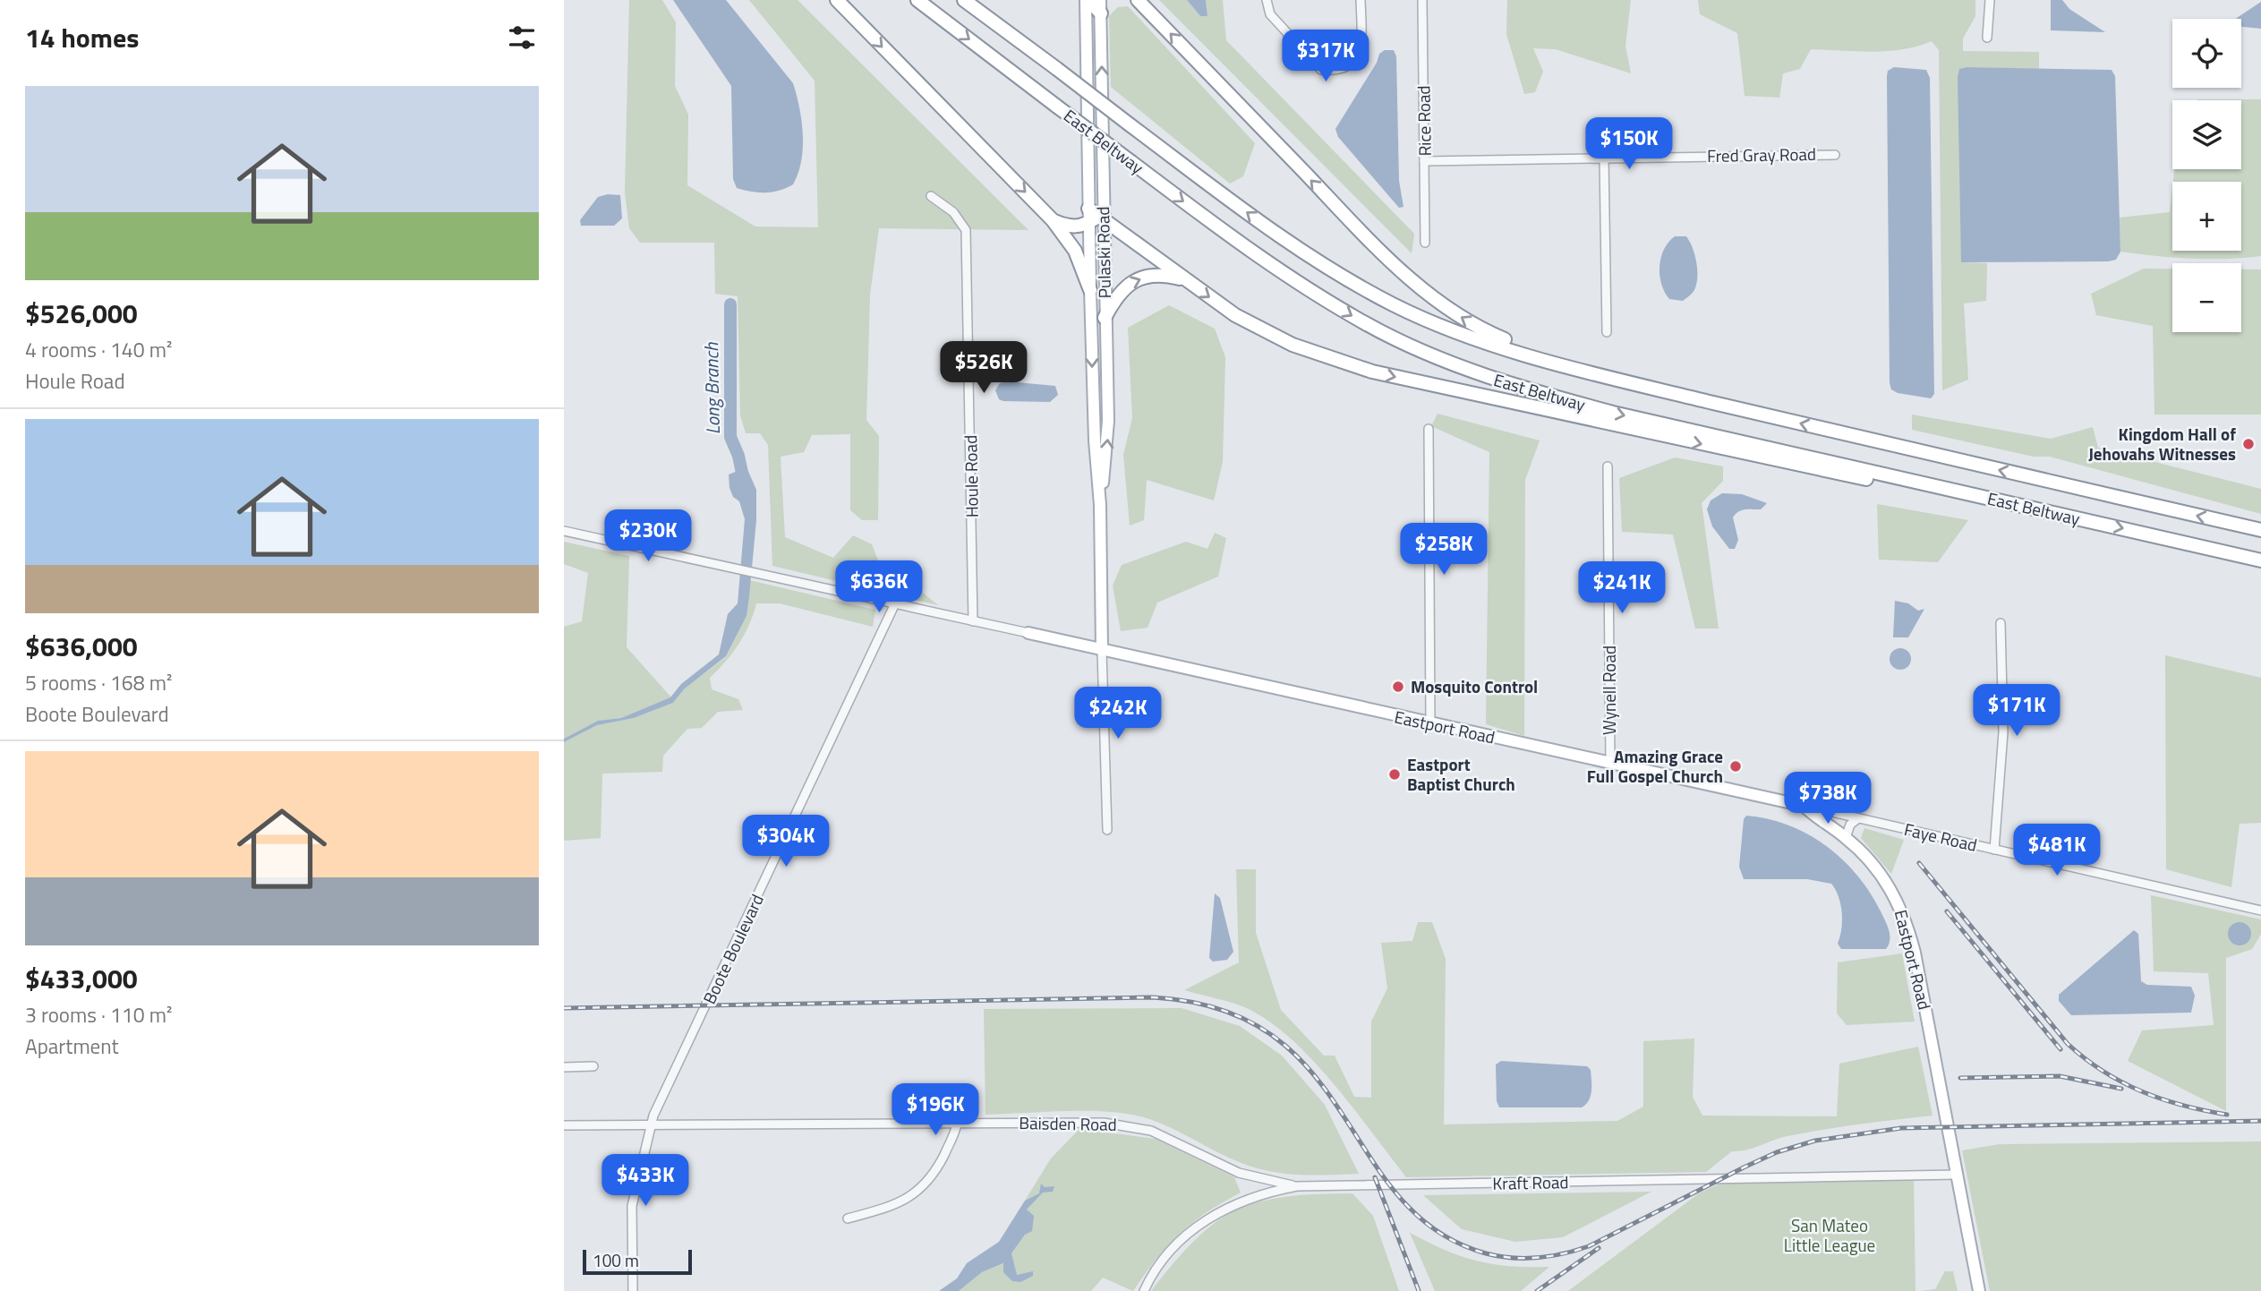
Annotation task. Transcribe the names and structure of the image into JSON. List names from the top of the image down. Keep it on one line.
{"streets":{"highway":["East Beltway"],"main road":["Pulaski Road","Eastport Road"],"street":["Rice Road","Fred Gray Road","Houle Road","Wynell Road","Faye Road","Boote Boulevard","Baisden Road","Kraft Road"]},"crossings":[["Rice Road","Fred Gray Road"],["Pulaski Road","Eastport Road"],["Houle Road","Eastport Road"],["Wynell Road","Eastport Road"],["Eastport Road","Faye Road"],["Eastport Road","Boote Boulevard"],["Eastport Road","Kraft Road"],["Boote Boulevard","Baisden Road"],["Baisden Road","Kraft Road"]],"water":["Long Branch"],"parks":["San Mateo Little League"],"places":["Kingdom Hall of Jehovahs Witnesses","Mosquito Control","Amazing Grace Full Gospel Church","Eastport Baptist Church"],"scale_bar":"100 m","page":{"heading":"14 homes","map_buttons":["+","−"],"price":["$317K","$150K","$526K","$230K","$258K","$636K","$241K","$171K","$242K","$738K","$304K","$481K","$196K","$433K"],"list":[{"name":"$526,000","note":"4 rooms · 140 m² · Houle Road"},{"name":"$636,000","note":"5 rooms · 168 m² · Boote Boulevard"},{"name":"$433,000","note":"3 rooms · 110 m² · Apartment"}],"scale":"100 m"}}
